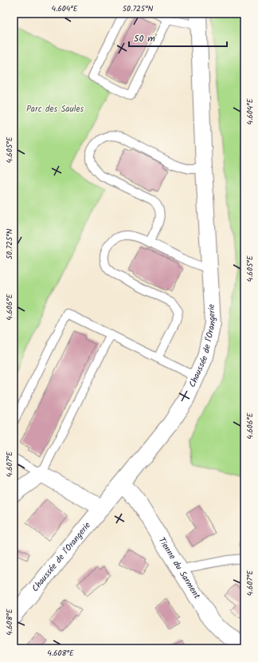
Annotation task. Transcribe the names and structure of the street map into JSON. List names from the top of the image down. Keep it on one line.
{"streets":{"street":["Chaussée de l'Orangerie","Tienne du Sarment"]},"crossings":[["Chaussée de l'Orangerie","Tienne du Sarment"]],"parks":["Parc des Saules"],"scale_bar":"50 m","coordinates":["4.604°E","50.725°N","4.605°E","4.606°E","4.607°E","4.608°E"]}
